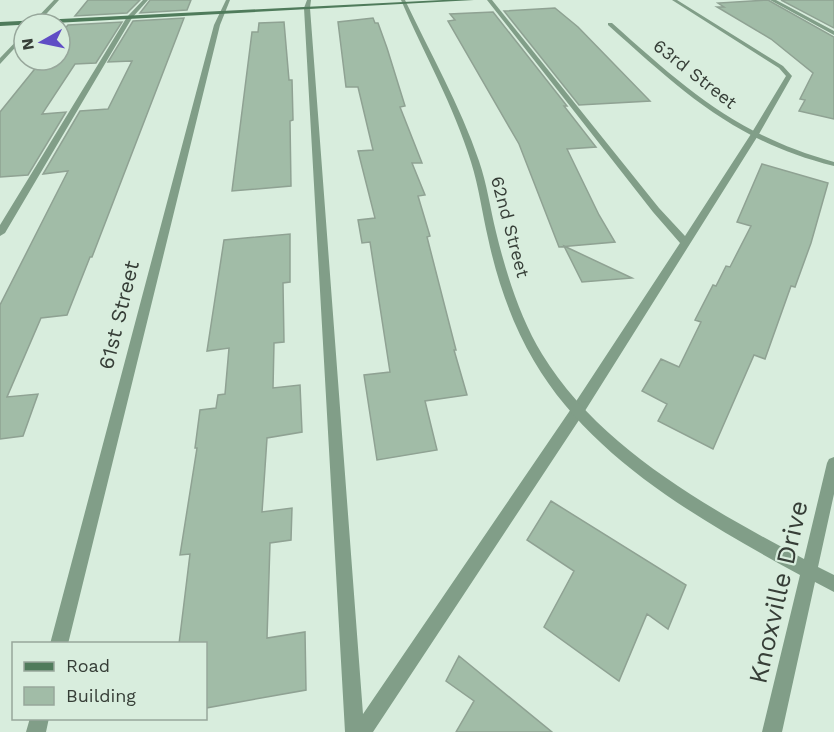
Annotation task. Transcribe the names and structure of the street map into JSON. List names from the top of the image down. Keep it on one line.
{"streets":{"street":["63rd Street","62nd Street","61st Street","Knoxville Drive"]},"crossings":[["62nd Street","Knoxville Drive"]],"legend":["Road","Building"],"north":"left"}
